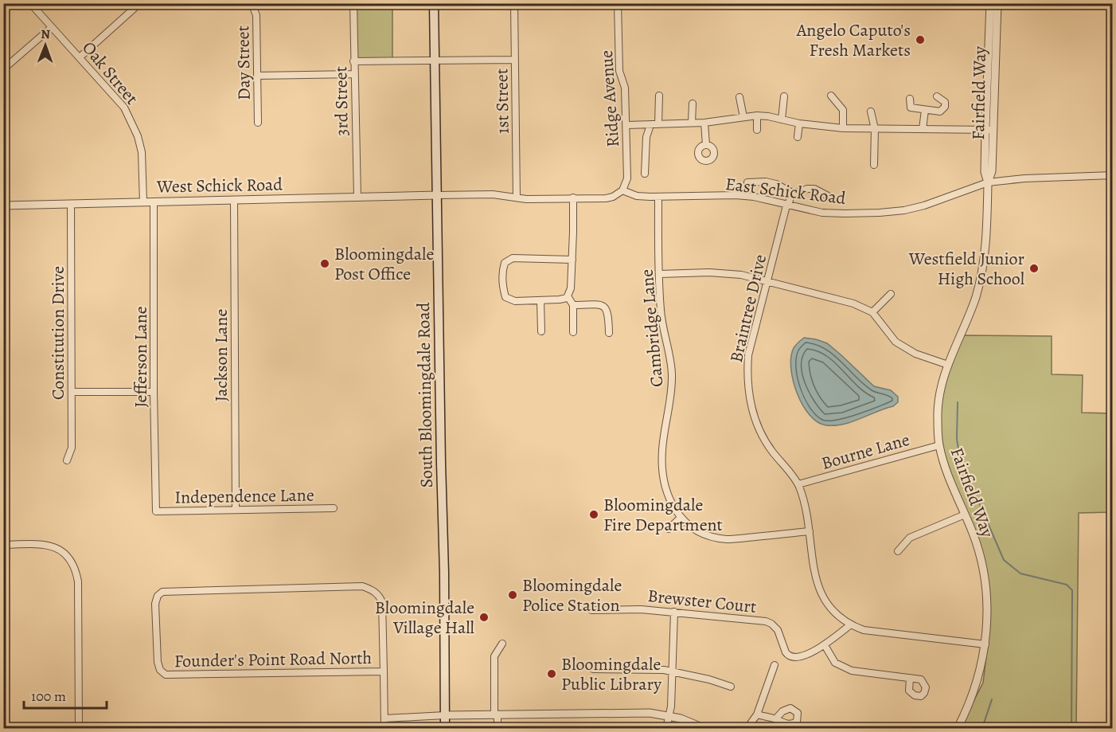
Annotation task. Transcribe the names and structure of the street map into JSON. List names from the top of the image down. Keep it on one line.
{"streets":{"main road":["South Bloomingdale Road"],"street":["Day Street","Oak Street","Fairfield Way","Ridge Avenue","3rd Street","1st Street","West Schick Road","East Schick Road","Braintree Drive","Cambridge Lane","Constitution Drive","Jackson Lane","Jefferson Lane","Bourne Lane","Independence Lane","Brewster Court","Founder's Point Road North"]},"crossings":[["Oak Street","West Schick Road"],["Fairfield Way","East Schick Road"],["Fairfield Way","Braintree Drive"],["Fairfield Way","Bourne Lane"],["Ridge Avenue","East Schick Road"],["3rd Street","West Schick Road"],["West Schick Road","Constitution Drive"],["West Schick Road","Jackson Lane"],["West Schick Road","Jefferson Lane"],["West Schick Road","South Bloomingdale Road"],["East Schick Road","Braintree Drive"],["East Schick Road","Cambridge Lane"],["Braintree Drive","Cambridge Lane"],["Braintree Drive","Bourne Lane"],["Jackson Lane","Independence Lane"],["Jefferson Lane","Independence Lane"]],"places":["Angelo Caputo's Fresh Markets","Bloomingdale Post Office","Westfield Junior High School","Bloomingdale Fire Department","Bloomingdale Police Station","Bloomingdale Village Hall","Bloomingdale Public Library"],"scale_bar":"100 m","north":"top"}
